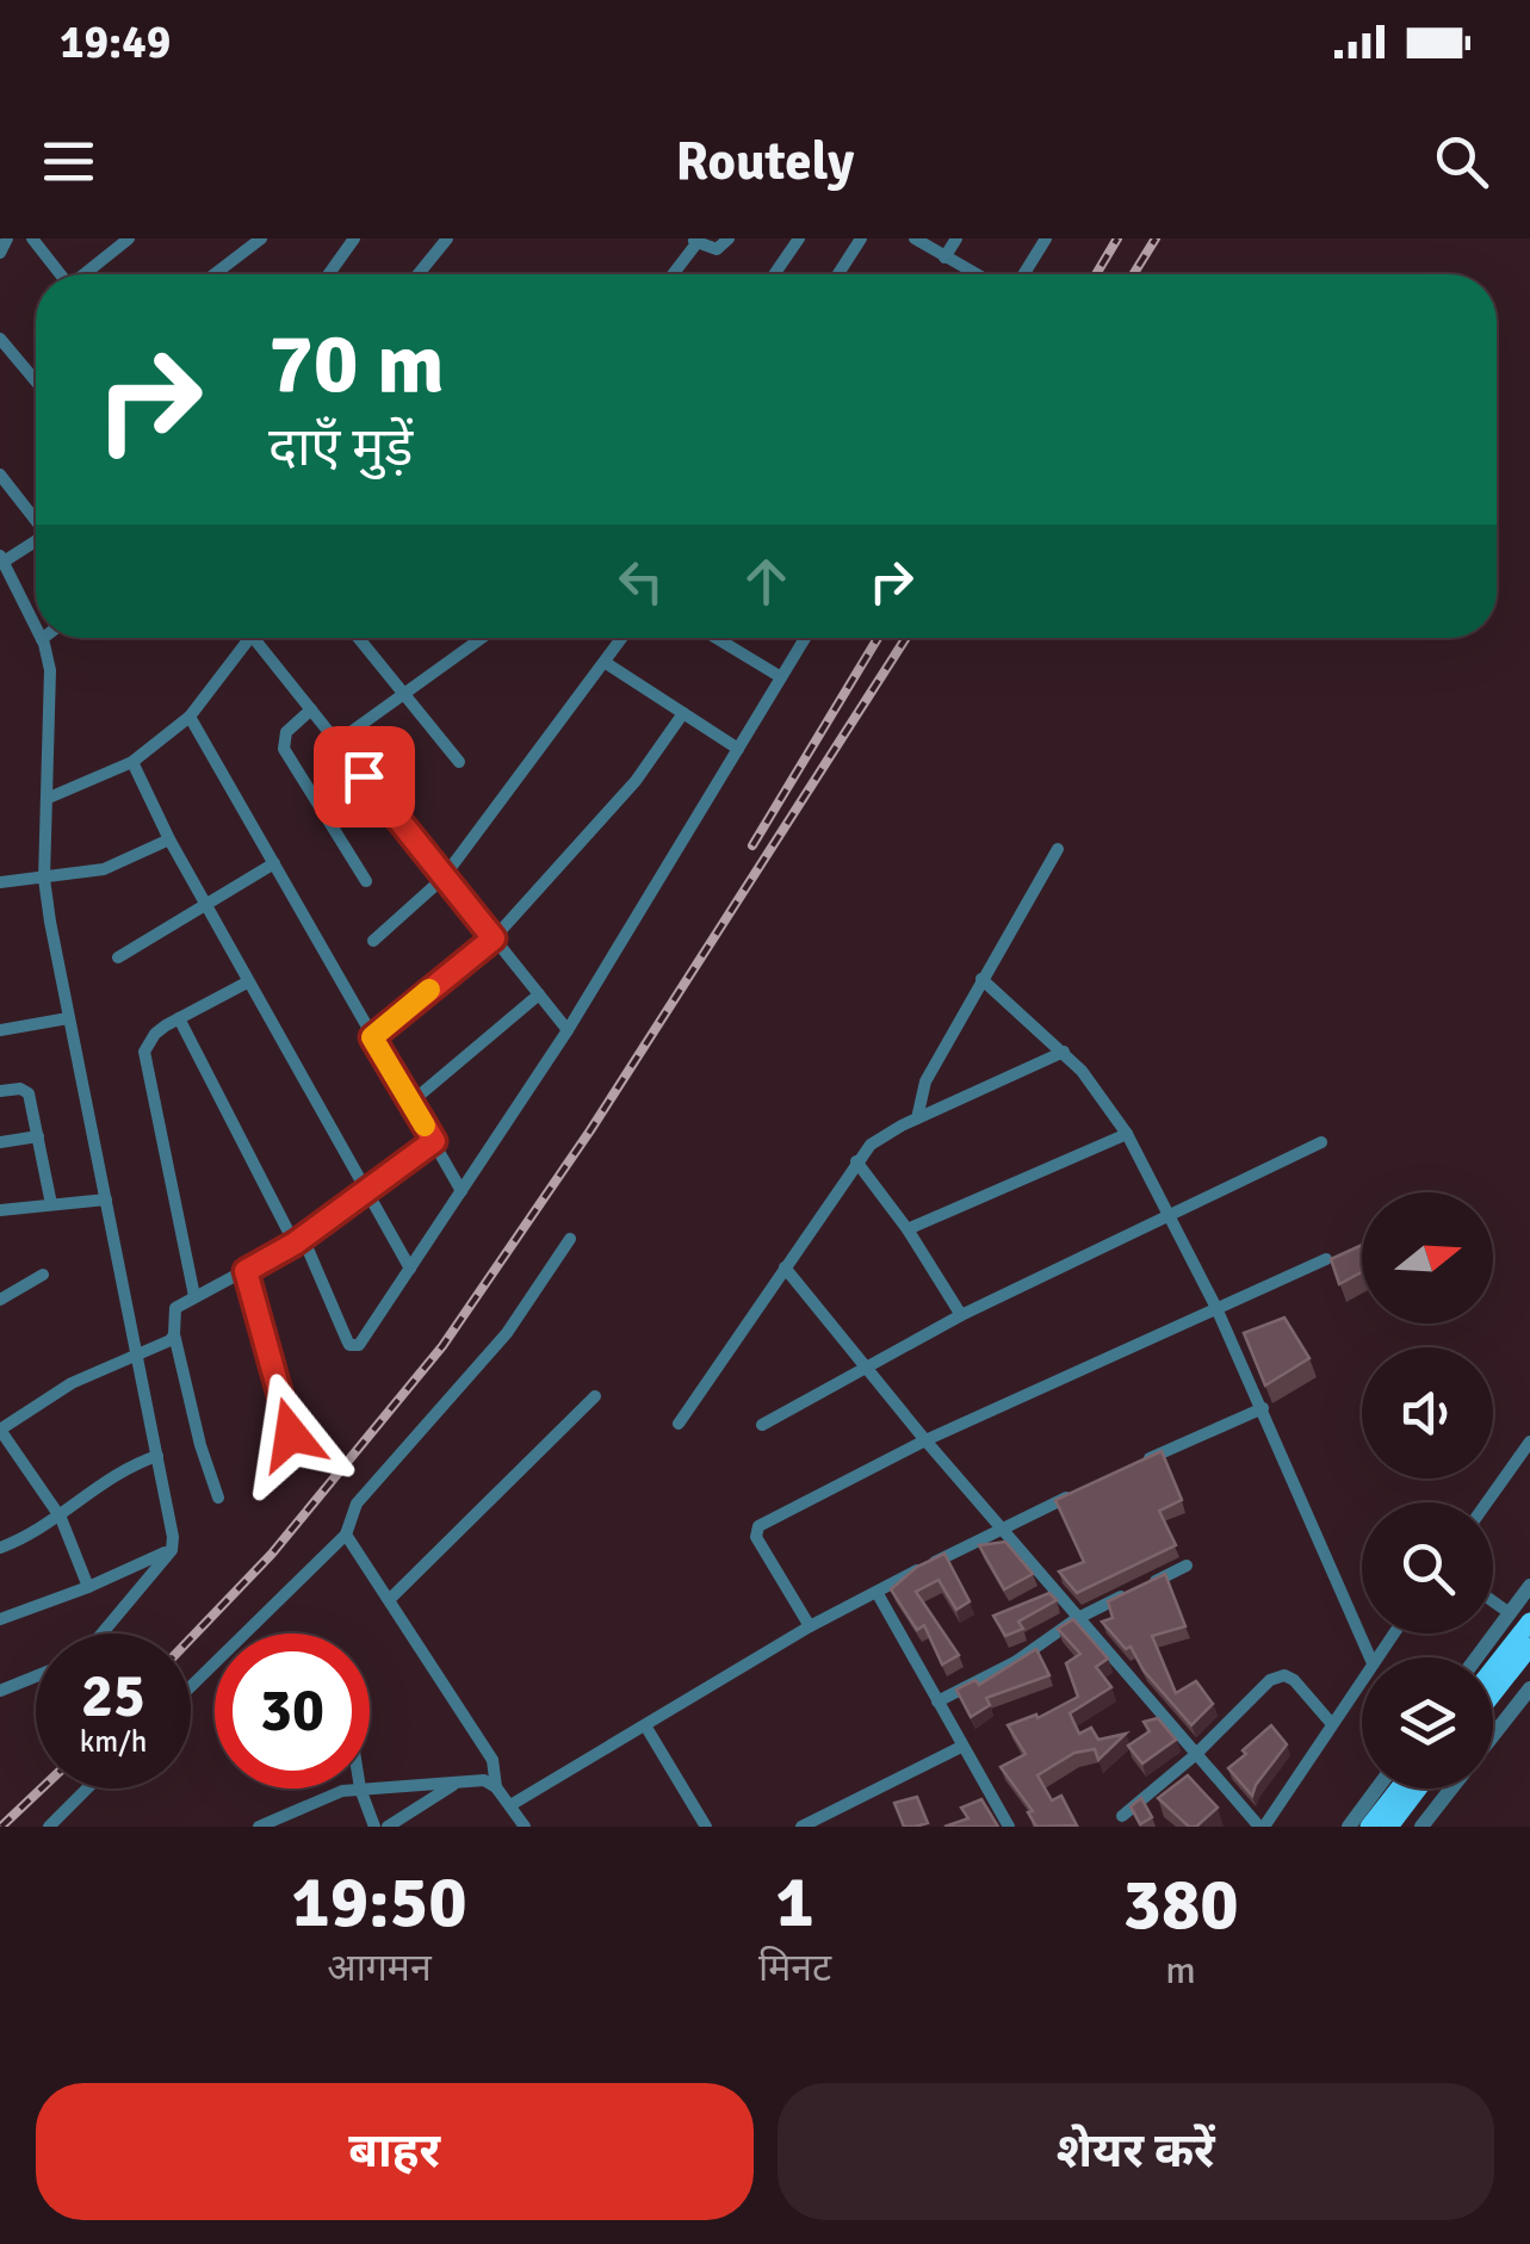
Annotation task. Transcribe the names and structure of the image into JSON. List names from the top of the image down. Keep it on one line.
{"north":"right","page":{"status":"19:49","header":"Routely","turn":["70 m","दाएँ मुड़ें"],"speed":"25 km/h","limit":"30","eta":["19:50","आगमन","1","मिनट","380","m"],"buttons":["बाहर","शेयर करें"]}}
